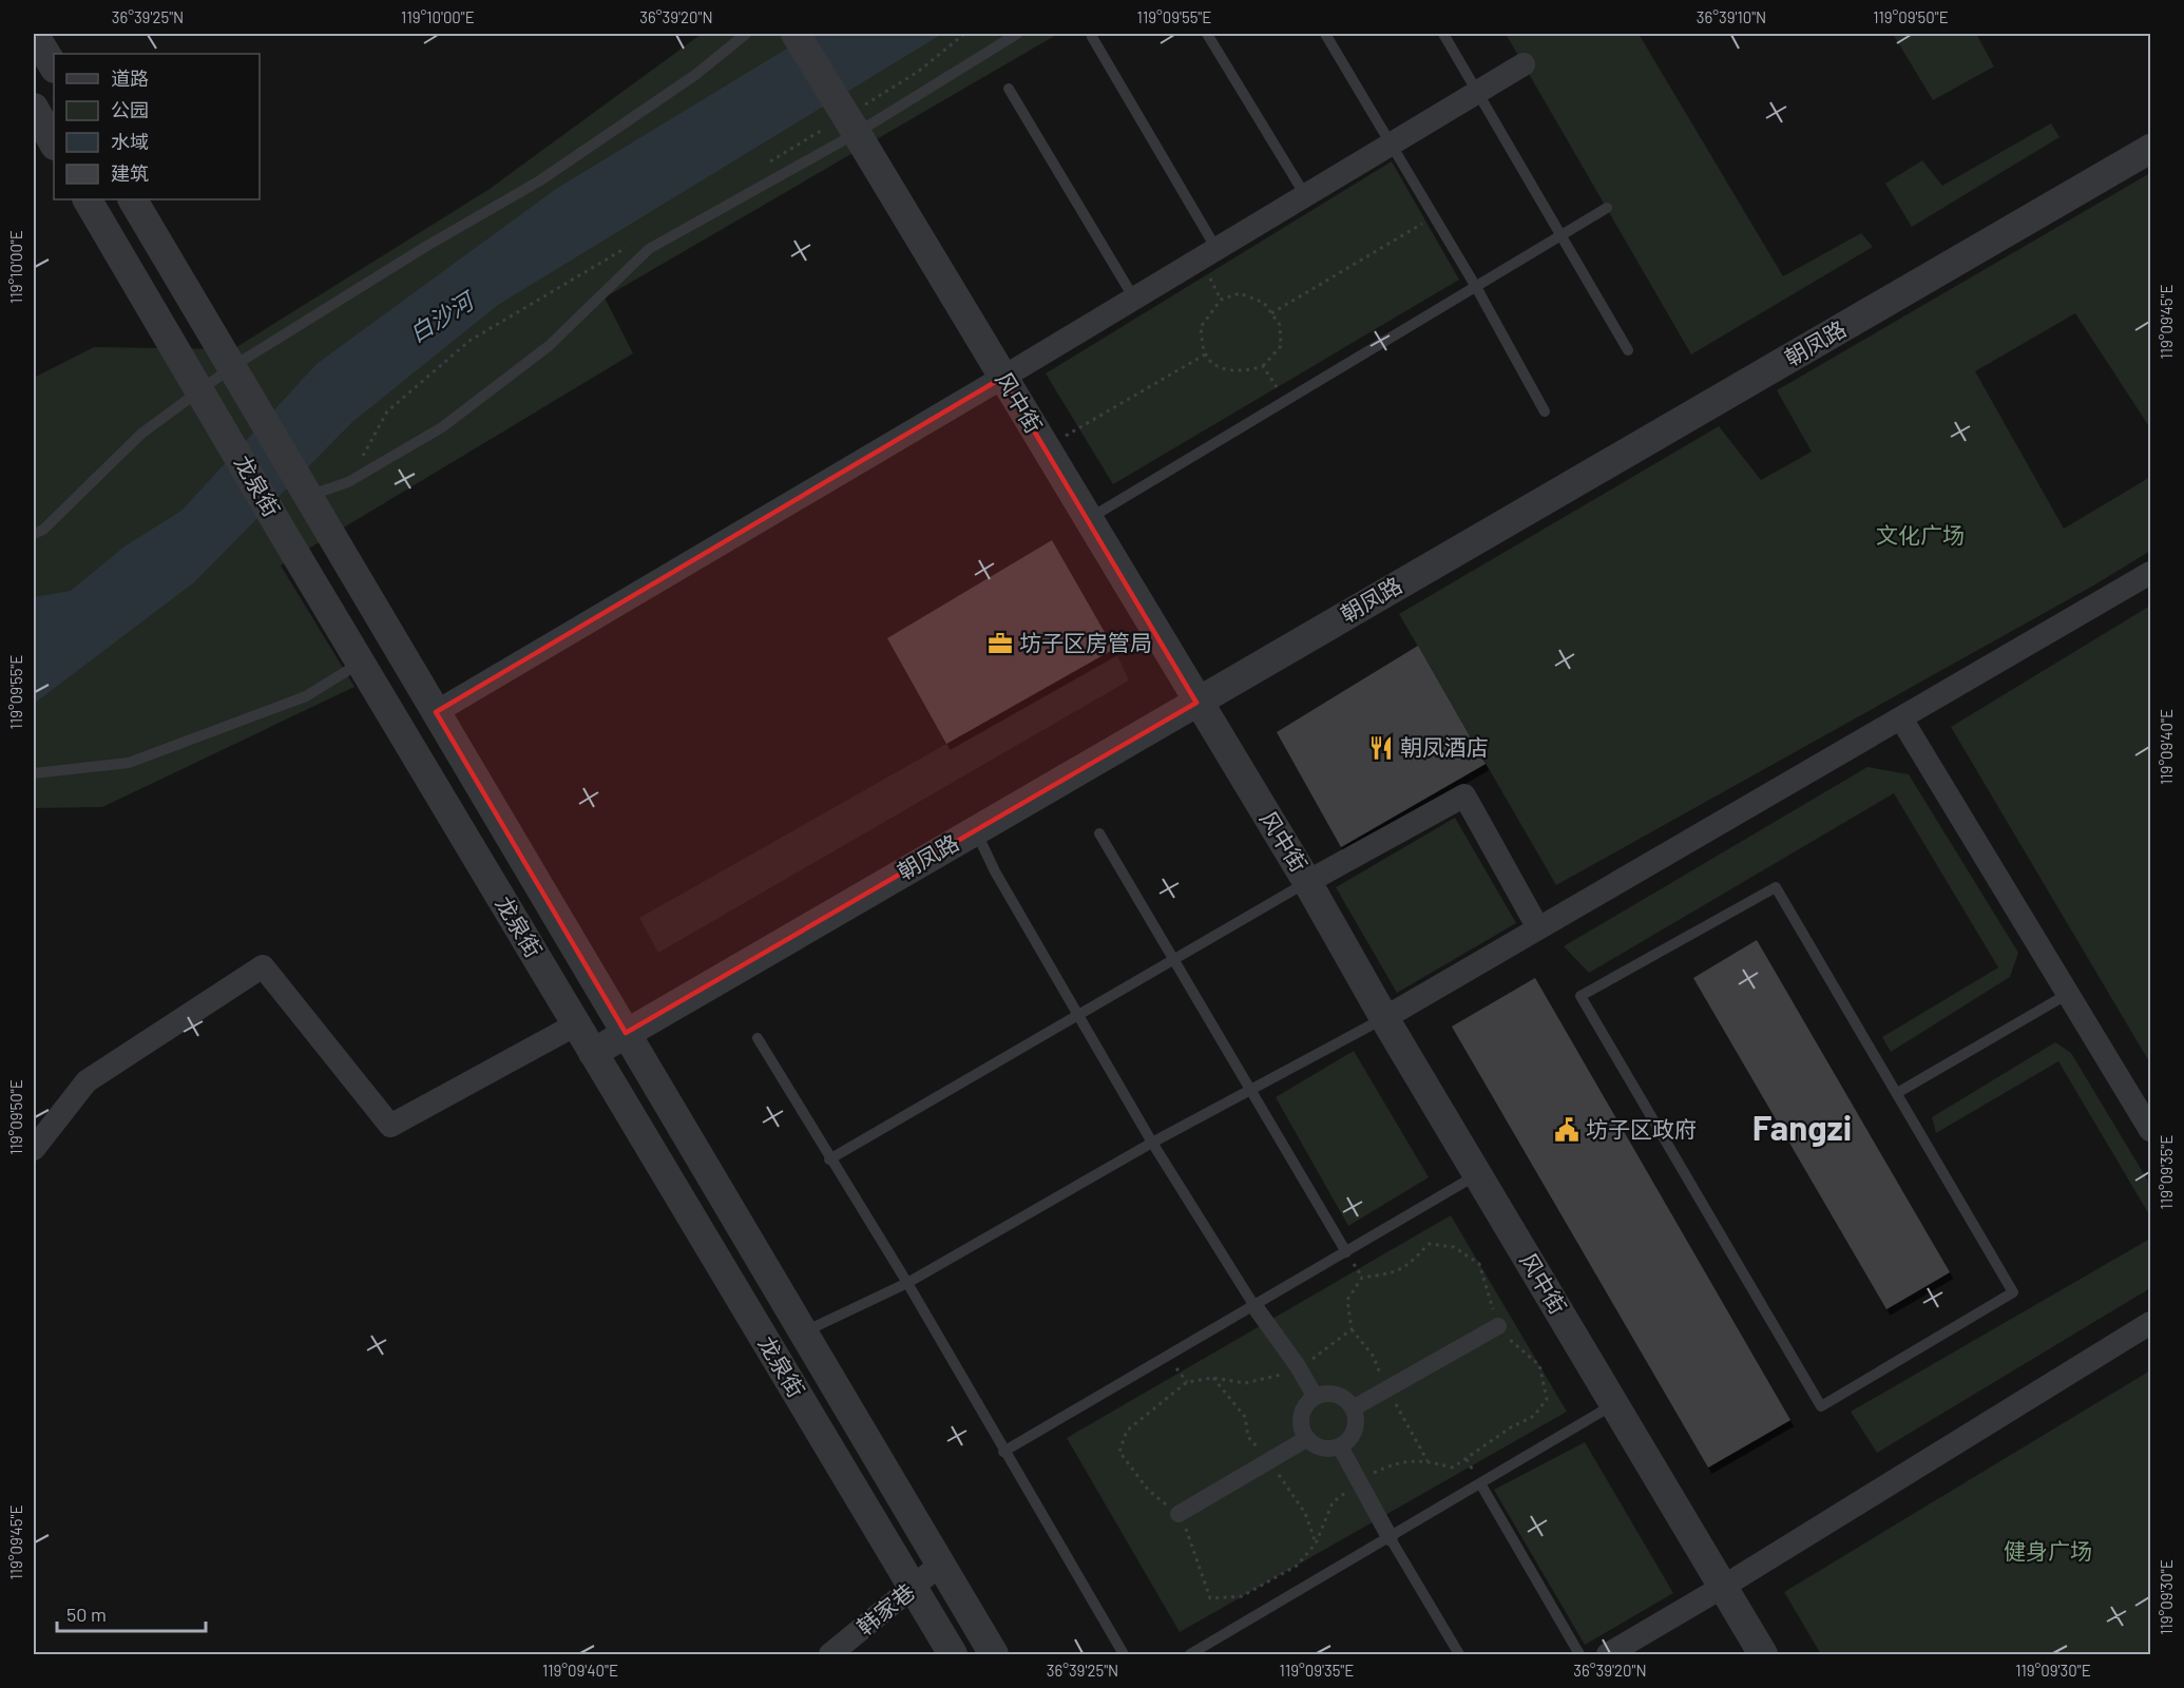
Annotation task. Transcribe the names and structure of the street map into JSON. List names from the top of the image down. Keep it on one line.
{"streets":{"street":["朝凤路","风中街","龙泉街","韩家巷"]},"crossings":[["朝凤路","风中街"],["朝凤路","龙泉街"],["龙泉街","韩家巷"]],"districts":["Fangzi"],"water":["白沙河"],"parks":["文化广场","健身广场"],"places":{"office":["坊子区房管局"],"restaurant":["朝凤酒店"],"public building":["坊子区政府"]},"legend":["道路","公园","水域","建筑"],"scale_bar":"50 m","coordinates":["36°39'25\"N","119°10'00\"E","36°39'20\"N","119°09'55\"E","36°39'10\"N","119°09'50\"E","119°09'45\"E","119°09'40\"E","119°09'35\"E","119°09'30\"E"]}
